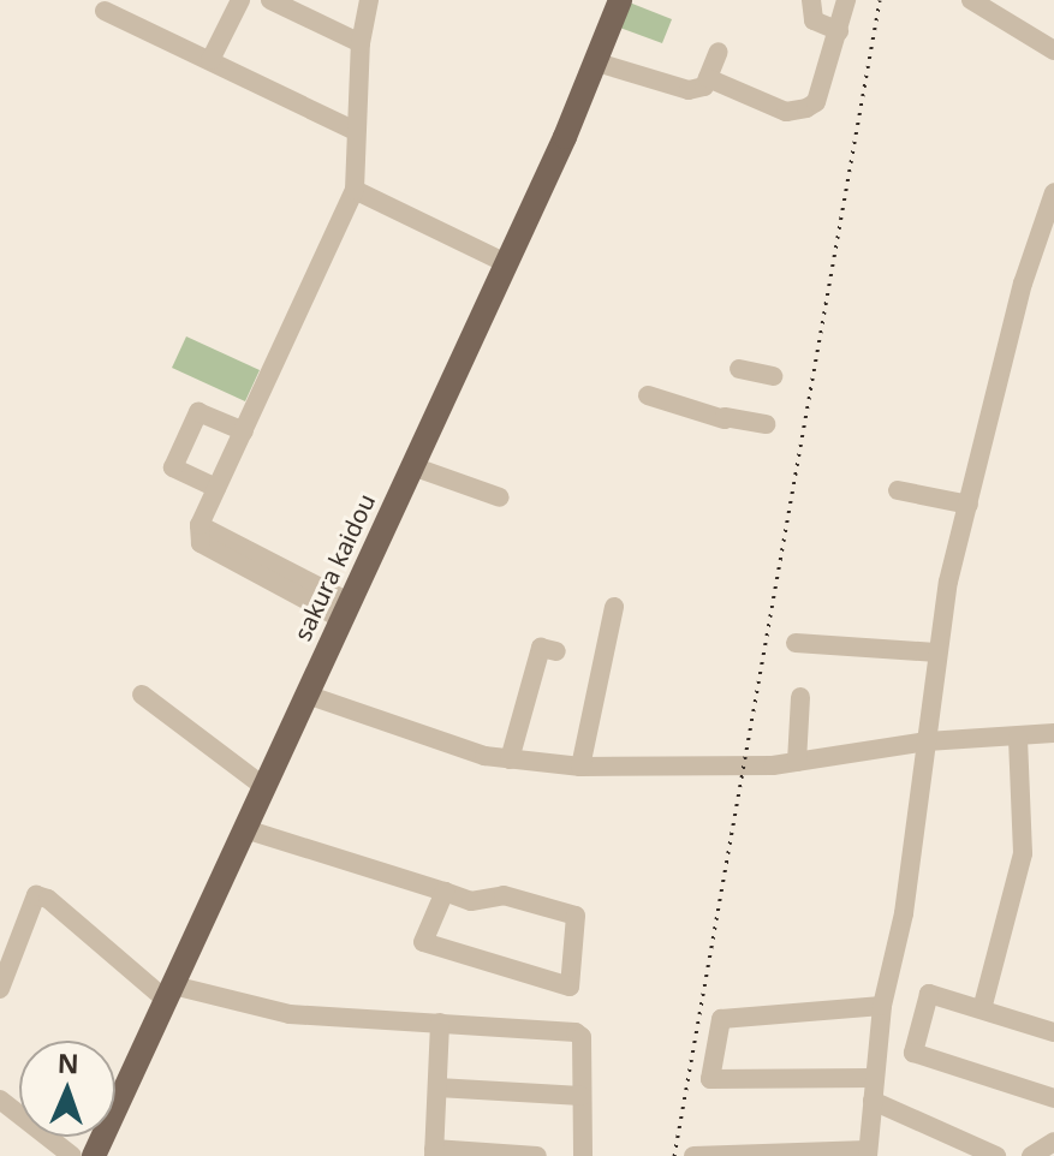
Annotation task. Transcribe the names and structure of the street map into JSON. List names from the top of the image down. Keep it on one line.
{"streets":{"main road":["sakura kaidou"]},"north":"top"}
